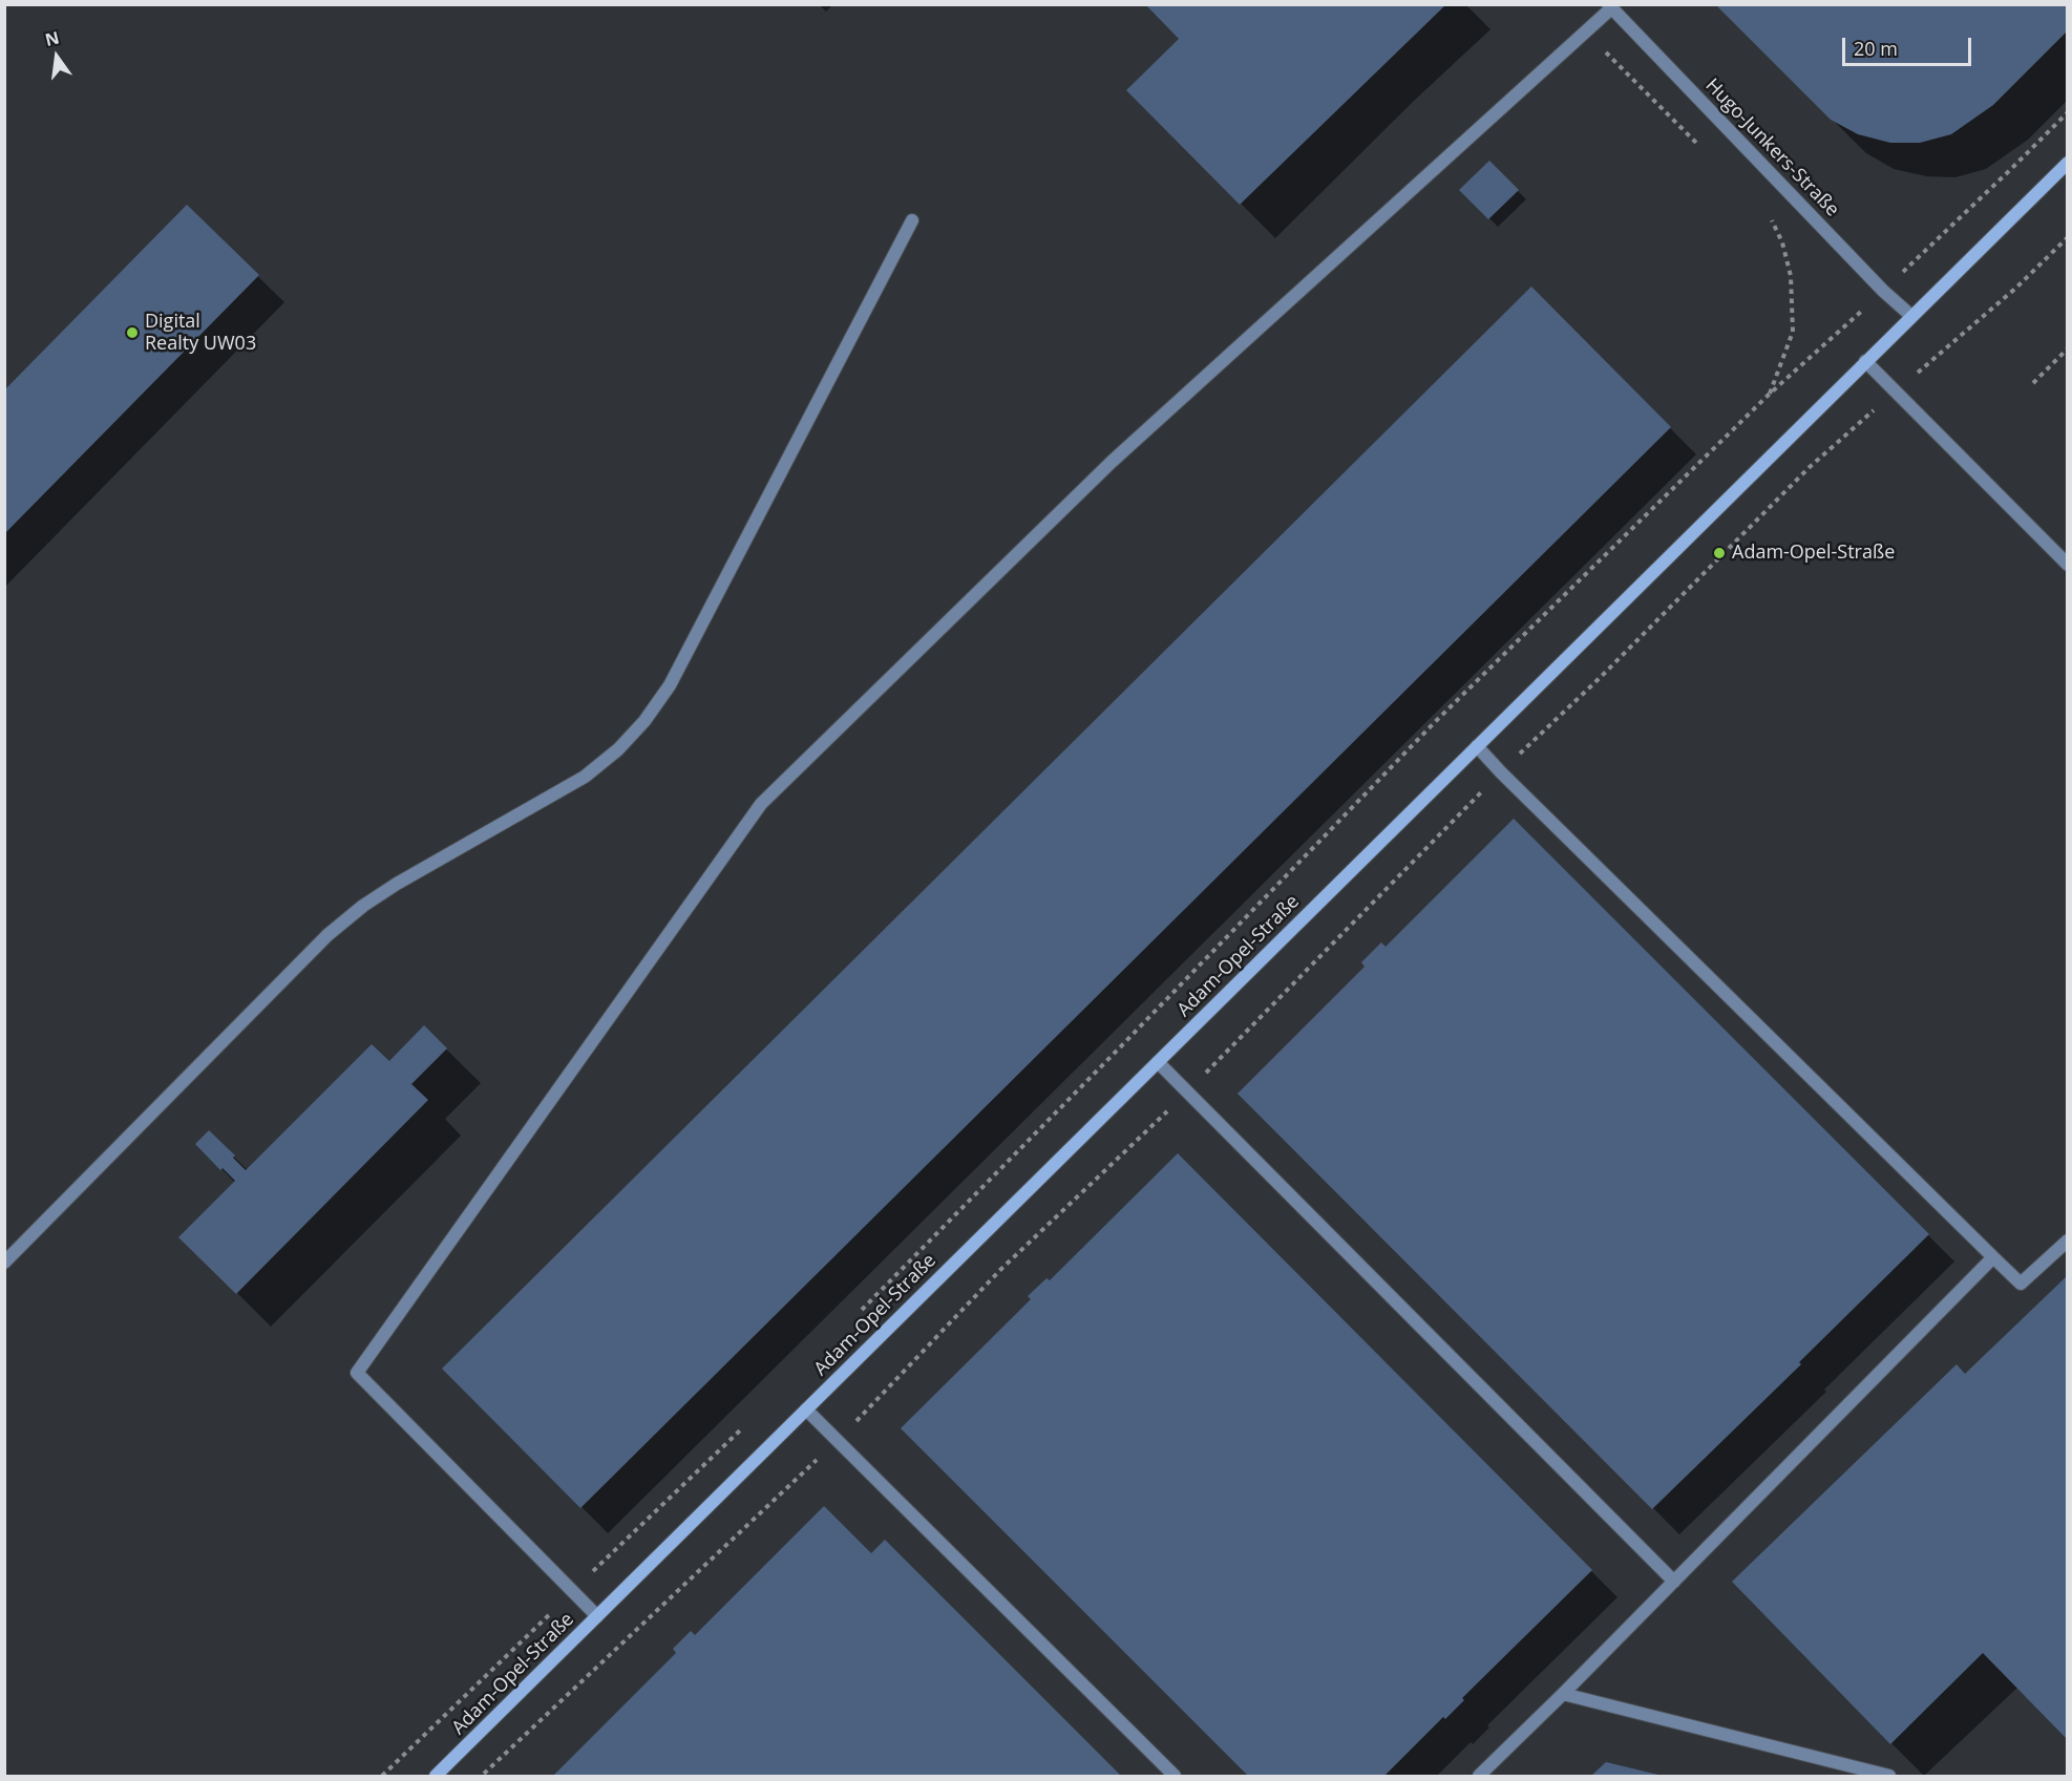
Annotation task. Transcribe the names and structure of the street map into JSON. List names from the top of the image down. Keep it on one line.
{"streets":{"main road":["Adam-Opel-Straße"],"street":["Hugo-Junkers-Straße"]},"crossings":[["Hugo-Junkers-Straße","Adam-Opel-Straße"]],"places":["Digital Realty UW03","Adam-Opel-Straße"],"scale_bar":"20 m","north":"top"}
